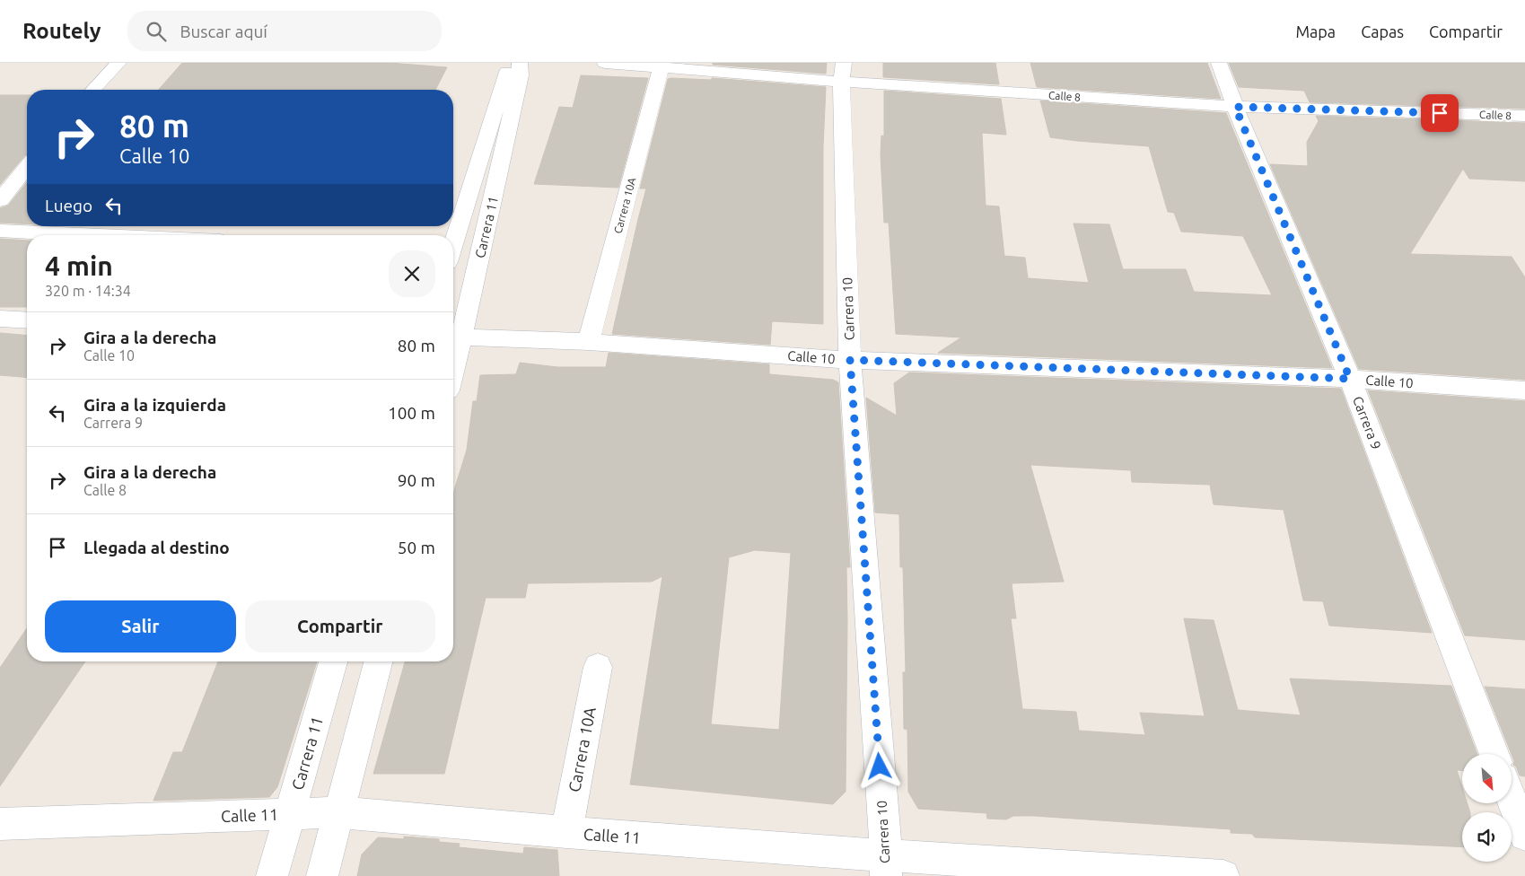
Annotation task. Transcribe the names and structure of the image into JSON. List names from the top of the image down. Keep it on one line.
{"streets":{"street":["Calle 8","Carrera 10A","Carrera 11","Carrera 10","Calle 10","Carrera 9","Calle 11"]},"crossings":[["Calle 8","Carrera 10A"],["Calle 8","Carrera 10"],["Calle 8","Carrera 9"],["Carrera 10A","Calle 10"],["Carrera 10A","Calle 11"],["Carrera 11","Calle 10"],["Carrera 11","Calle 11"],["Carrera 10","Calle 10"],["Carrera 10","Calle 11"],["Calle 10","Carrera 9"]],"north":"bottom right","page":{"header":"Routely","search":"Buscar aquí","nav":["Mapa","Capas","Compartir"],"turn":["80 m","Calle 10"],"then":"Luego","heading":["4 min","320 m · 14:34"],"list":[{"name":"Gira a la derecha","note":"Calle 10","value":"80 m"},{"name":"Gira a la izquierda","note":"Carrera 9","value":"100 m"},{"name":"Gira a la derecha","note":"Calle 8","value":"90 m"},{"name":"Llegada al destino","value":"50 m"}],"buttons":["Salir","Compartir"]}}
